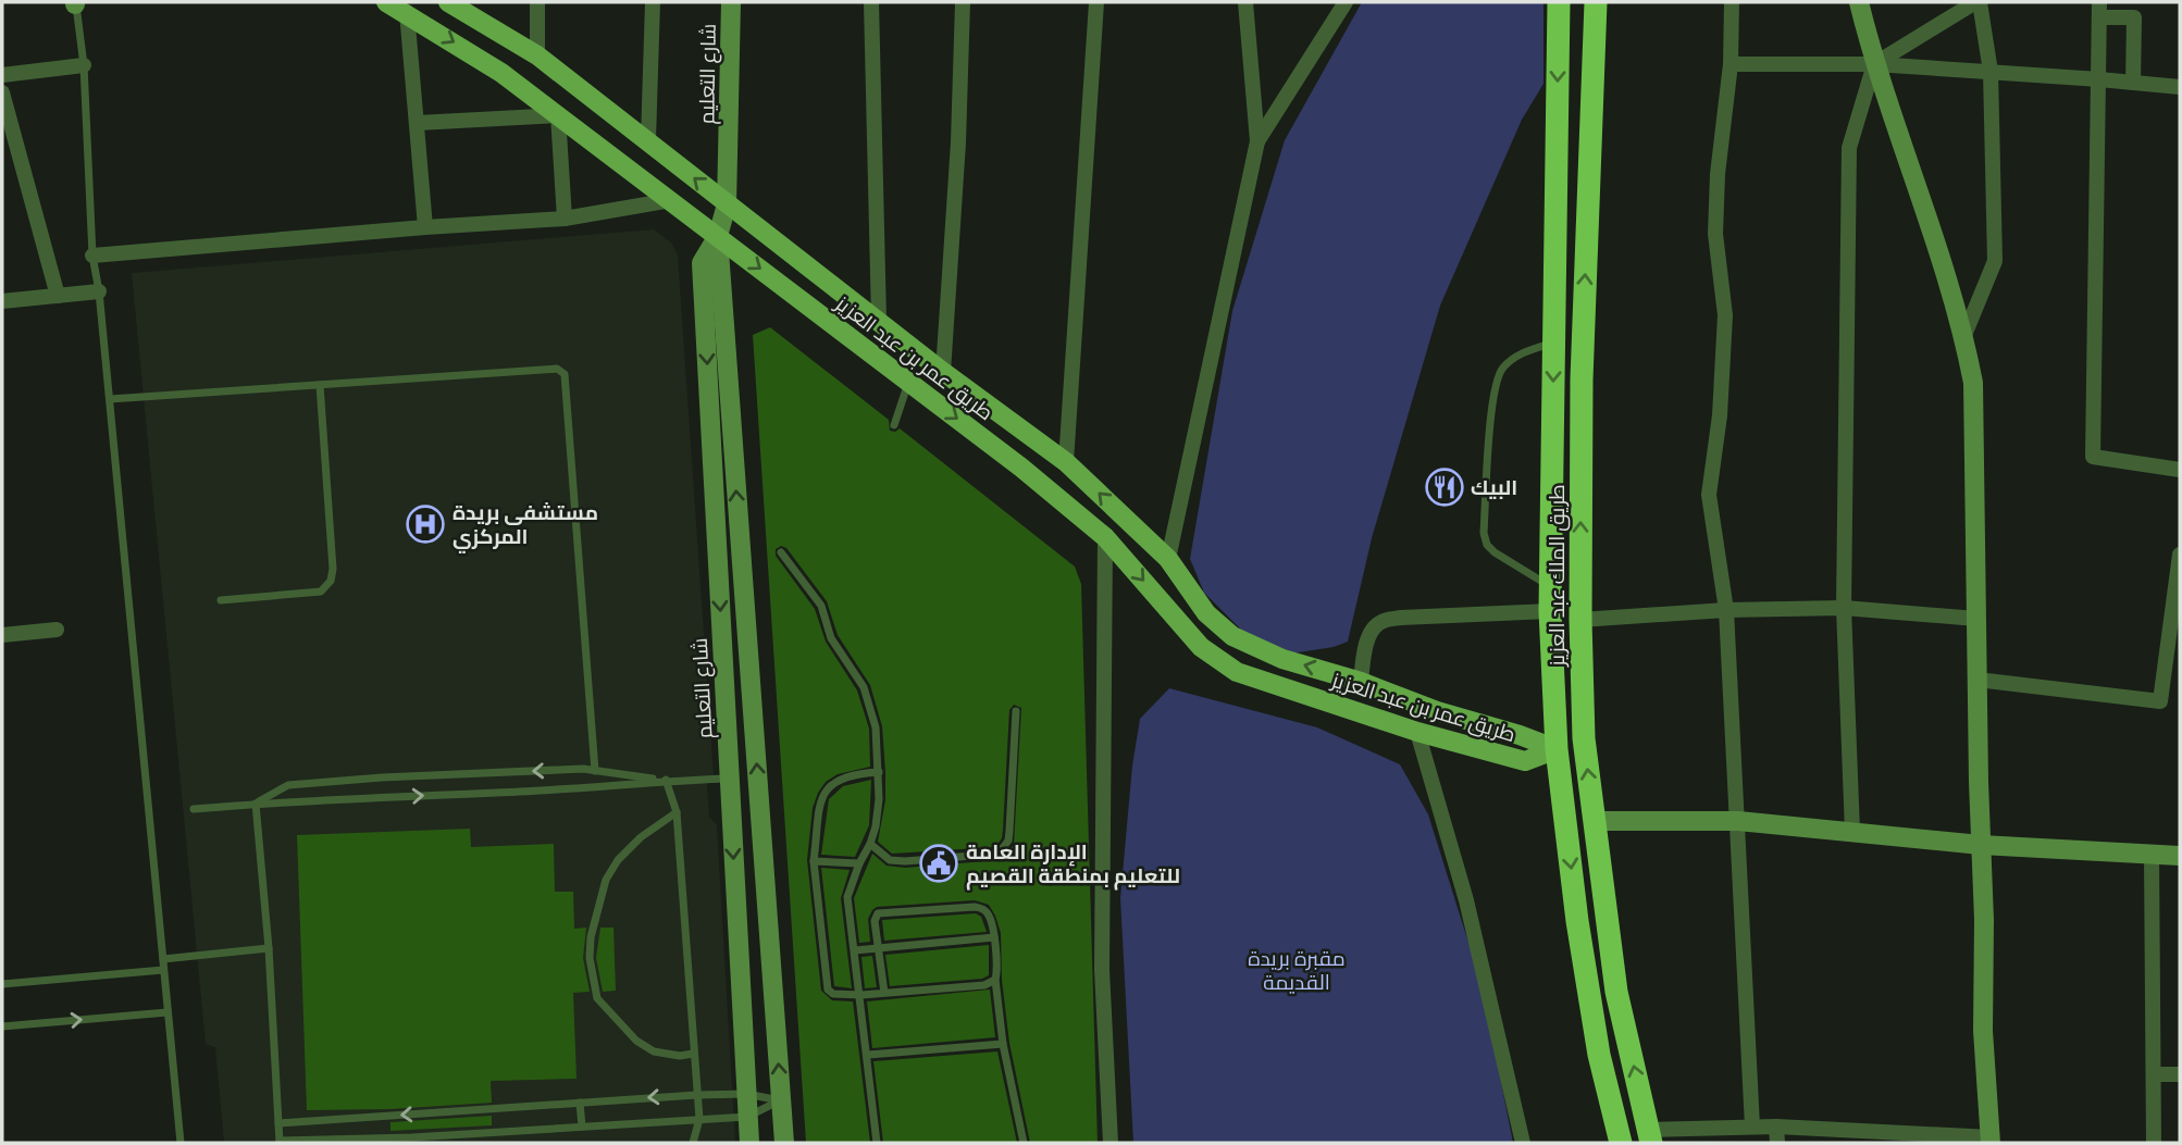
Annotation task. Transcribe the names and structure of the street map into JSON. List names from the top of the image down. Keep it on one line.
{"streets":{"highway":["طريق الملك عبد العزيز"],"main road":["طريق عمر بن عبد العزيز"],"street":["شارع التعليم"]},"crossings":[["شارع التعليم","طريق عمر بن عبد العزيز"],["طريق عمر بن عبد العزيز","طريق الملك عبد العزيز"]],"parks":["مقبرة بريدة القديمة"],"places":{"restaurant":["البيك"],"hospital":["مستشفى بريدة المركزي"],"public building":["الإدارة العامة للتعليم بمنطقة القصيم"]}}
